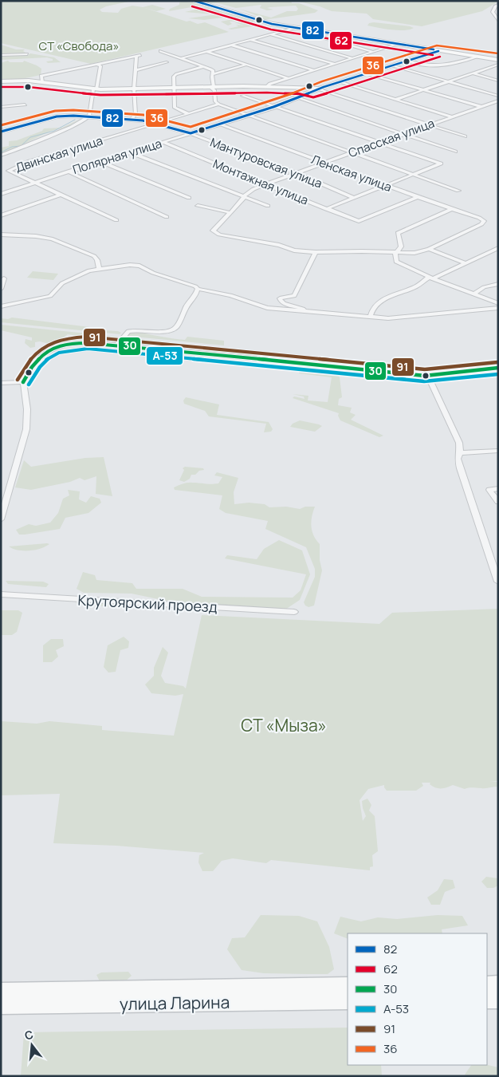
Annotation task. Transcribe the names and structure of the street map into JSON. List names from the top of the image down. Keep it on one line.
{"streets":{"main road":["улица Ларина"],"street":["Спасская улица","Двинская улица","Полярная улица","Мантуровская улица","Ленская улица","Монтажная улица","Крутоярский проезд"]},"crossings":[["Спасская улица","Мантуровская улица"],["Спасская улица","Ленская улица"],["Спасская улица","Монтажная улица"],["Двинская улица","Полярная улица"],["Двинская улица","Мантуровская улица"],["Полярная улица","Мантуровская улица"],["Полярная улица","Ленская улица"],["Полярная улица","Монтажная улица"],["Ленская улица","Монтажная улица"]],"parks":["СТ «Свобода»","СТ «Мыза»"],"lines":["transit line 82","transit line 62","transit line 36","transit line 91","transit line 30","transit line А-53"],"legend":["82","62","30","А-53","91","36"],"north":"top"}
